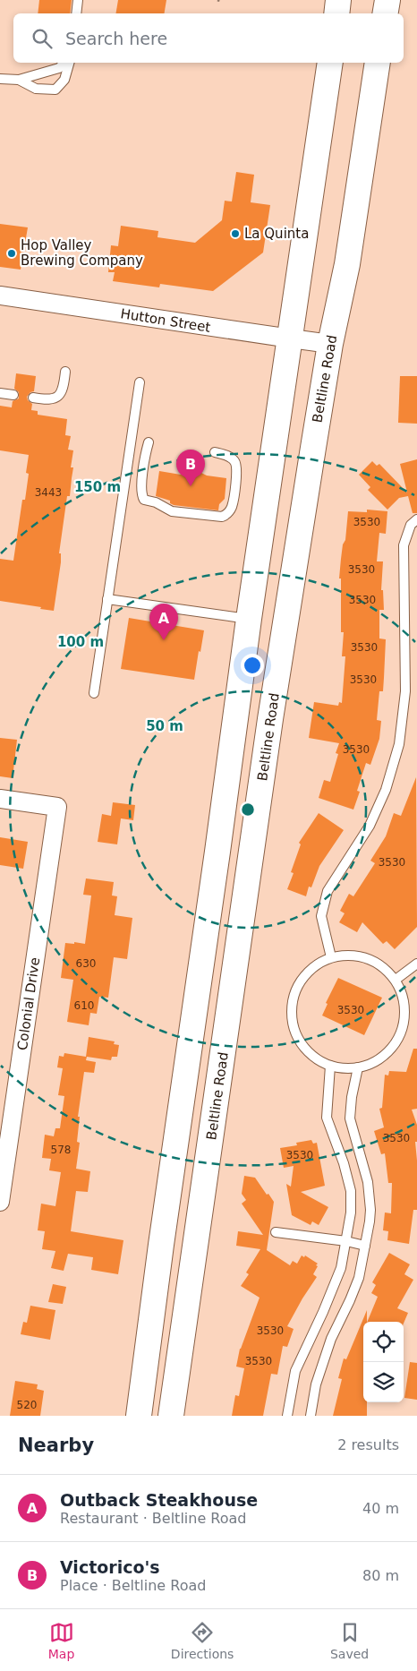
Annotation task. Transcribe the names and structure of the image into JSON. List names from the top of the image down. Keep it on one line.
{"streets":{"main road":["Beltline Road"],"street":["Hutton Street","Colonial Drive"]},"crossings":[["Hutton Street","Beltline Road"]],"places":["La Quinta","Hop Valley Brewing Company"],"house_numbers":["3443","3530","3530","3530","3530","3530","3530","3530","630","610","3530","3530","578","3530","3530","3530","520"],"page":{"search":"Search here","pins":["B","A"],"heading":["Nearby","2 results"],"list":[{"mark":"A","name":"Outback Steakhouse","note":"Restaurant · Beltline Road","value":"40 m"},{"mark":"B","name":"Victorico's","note":"Place · Beltline Road","value":"80 m"}],"nav":["Map","Directions","Saved"]},"rings":["150 m","100 m","50 m"]}
